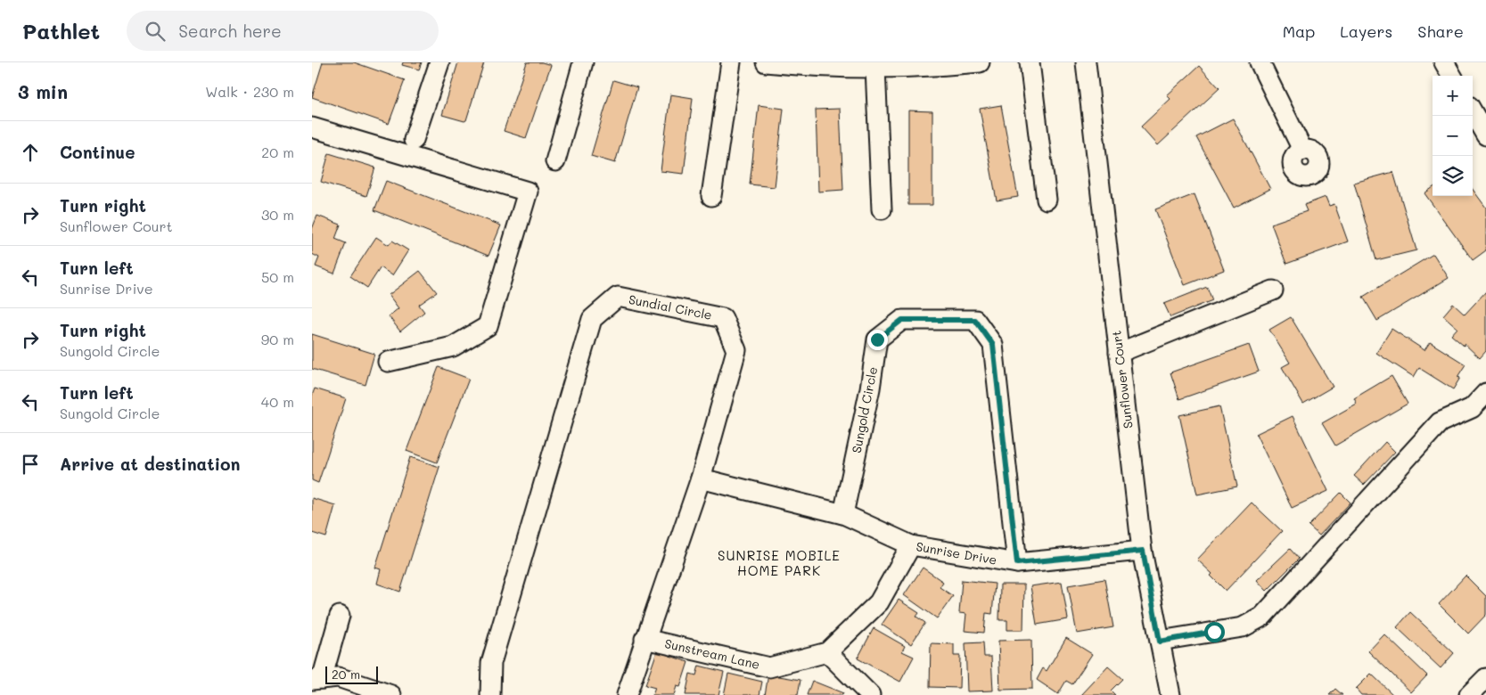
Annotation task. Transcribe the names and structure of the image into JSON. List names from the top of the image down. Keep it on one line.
{"streets":{"street":["Sundial Circle","Sunflower Court","Sungold Circle","Sunrise Drive","Sunstream Lane"]},"crossings":[["Sundial Circle","Sunrise Drive"],["Sundial Circle","Sunstream Lane"],["Sunflower Court","Sunrise Drive"],["Sungold Circle","Sunrise Drive"],["Sunrise Drive","Sunstream Lane"]],"districts":["SUNRISE MOBILE HOME PARK"],"scale_bar":"20 m","page":{"header":"Pathlet","search":"Search here","nav":["Map","Layers","Share"],"heading":["3 min","Walk · 230 m"],"map_buttons":["+","−"],"list":[["Continue","20 m"],["Turn right","Sunflower Court","30 m"],["Turn left","Sunrise Drive","50 m"],["Turn right","Sungold Circle","90 m"],["Turn left","Sungold Circle","40 m"],"Arrive at destination"],"scale":"20 m"}}
